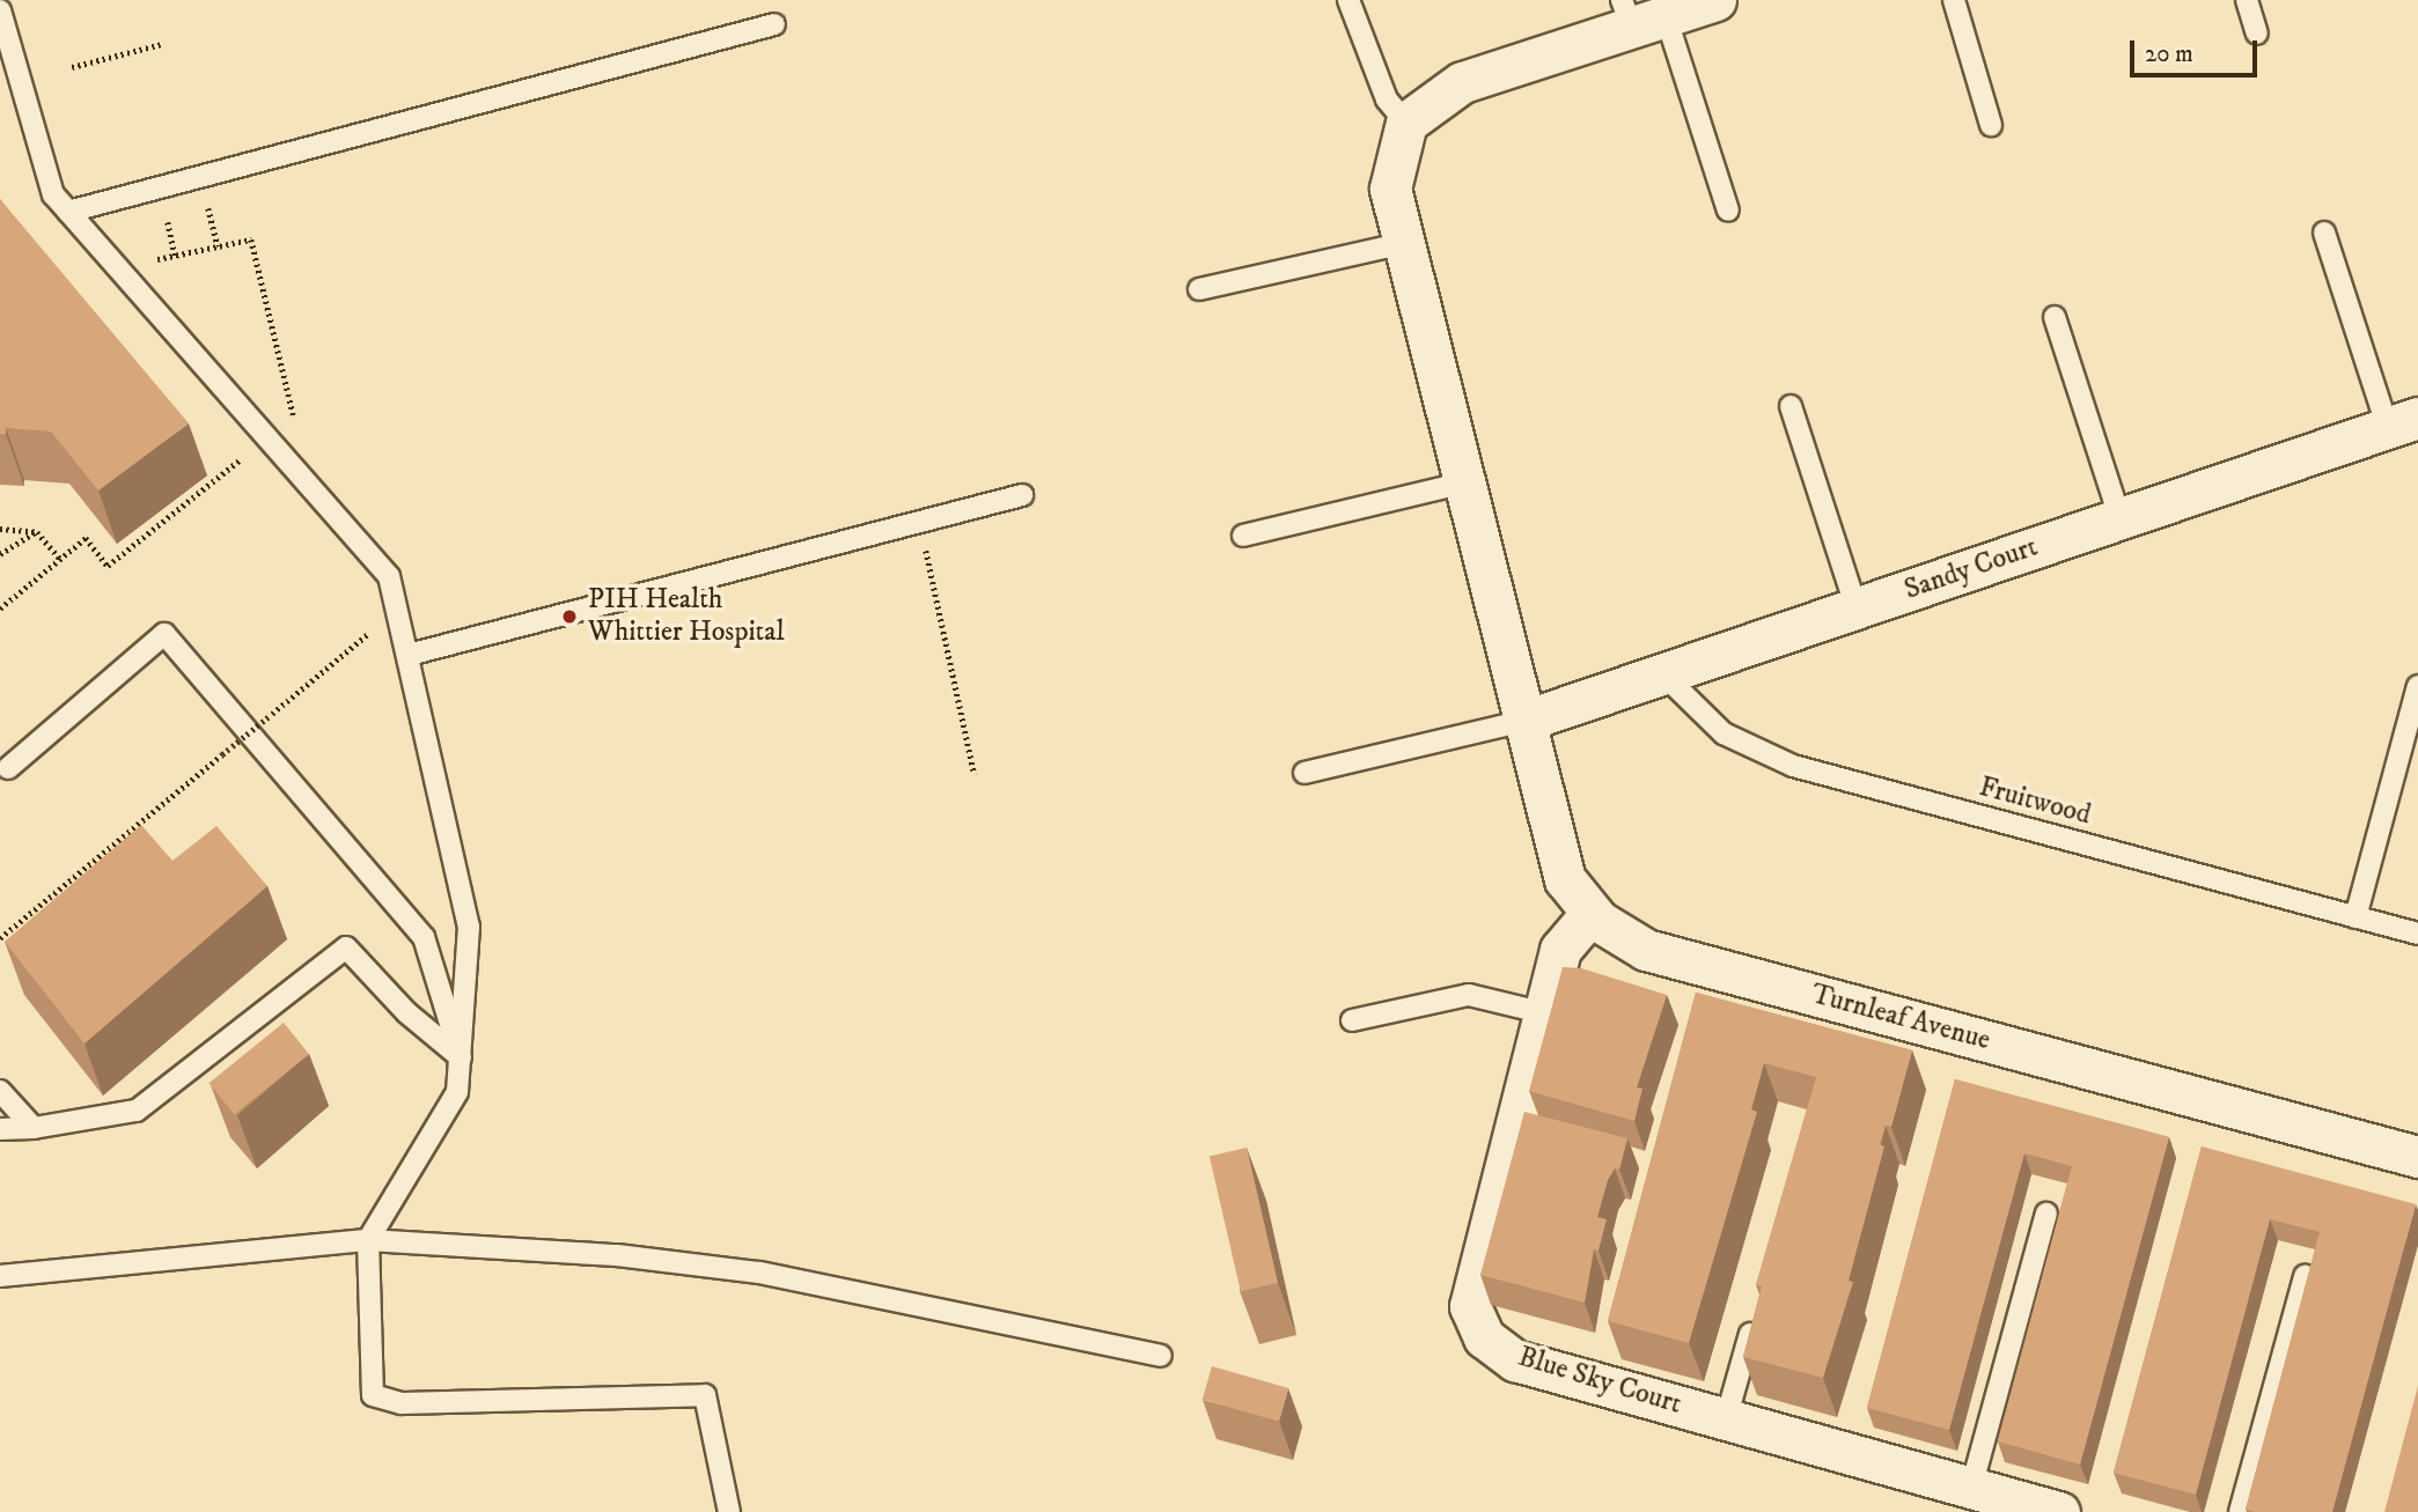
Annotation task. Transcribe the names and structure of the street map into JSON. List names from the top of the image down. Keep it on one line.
{"streets":{"street":["Sandy Court","Turnleaf Avenue","Blue Sky Court"],"lane":["Fruitwood"]},"crossings":[["Sandy Court","Fruitwood"],["Sandy Court","Turnleaf Avenue"],["Turnleaf Avenue","Blue Sky Court"]],"places":["PIH Health Whittier Hospital"],"scale_bar":"20 m"}
